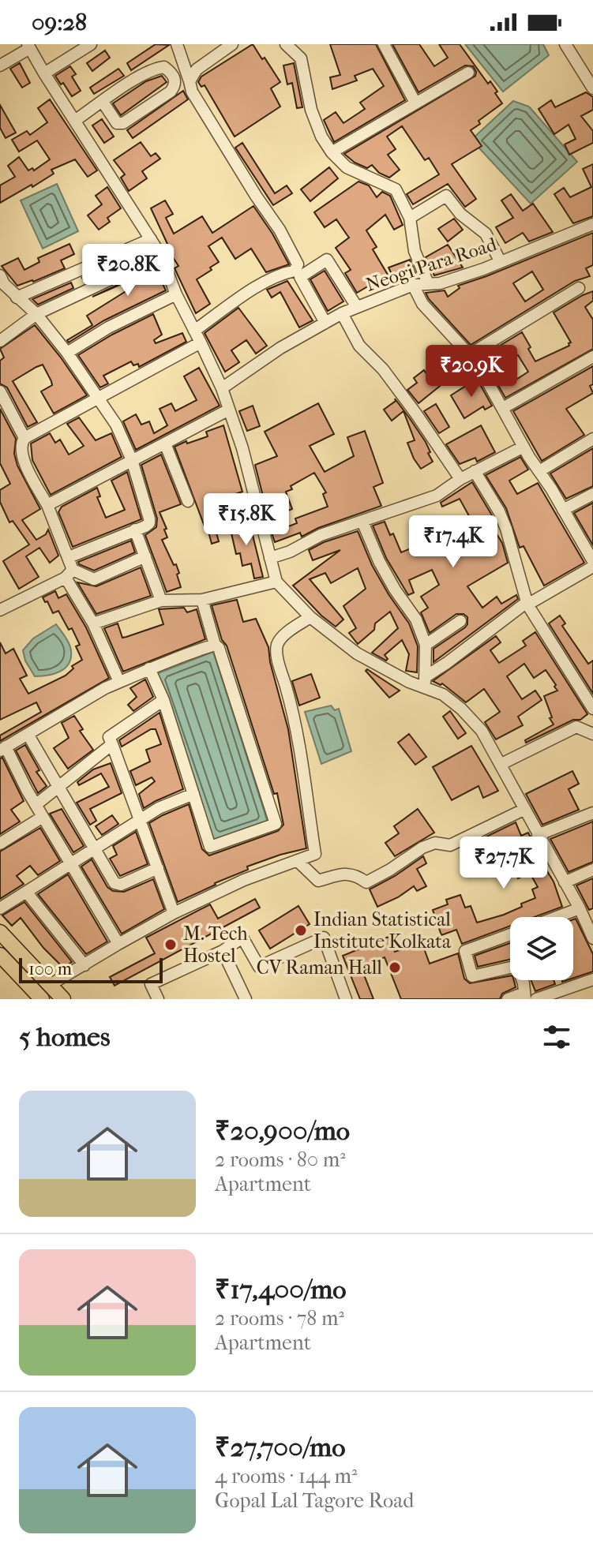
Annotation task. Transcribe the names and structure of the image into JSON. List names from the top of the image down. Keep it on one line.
{"streets":{"street":["Neogi Para Road"]},"places":["Indian Statistical Institute Kolkata","M. Tech Hostel","CV Raman Hall"],"scale_bar":"100 m","page":{"status":"09:28","price":["₹20.8K","₹20.9K","₹15.8K","₹17.4K","₹27.7K"],"scale":"100 m","heading":"5 homes","list":[{"name":"₹20,900/mo","note":"2 rooms · 80 m² · Apartment"},{"name":"₹17,400/mo","note":"2 rooms · 78 m² · Apartment"},{"name":"₹27,700/mo","note":"4 rooms · 144 m² · Gopal Lal Tagore Road"}]}}
